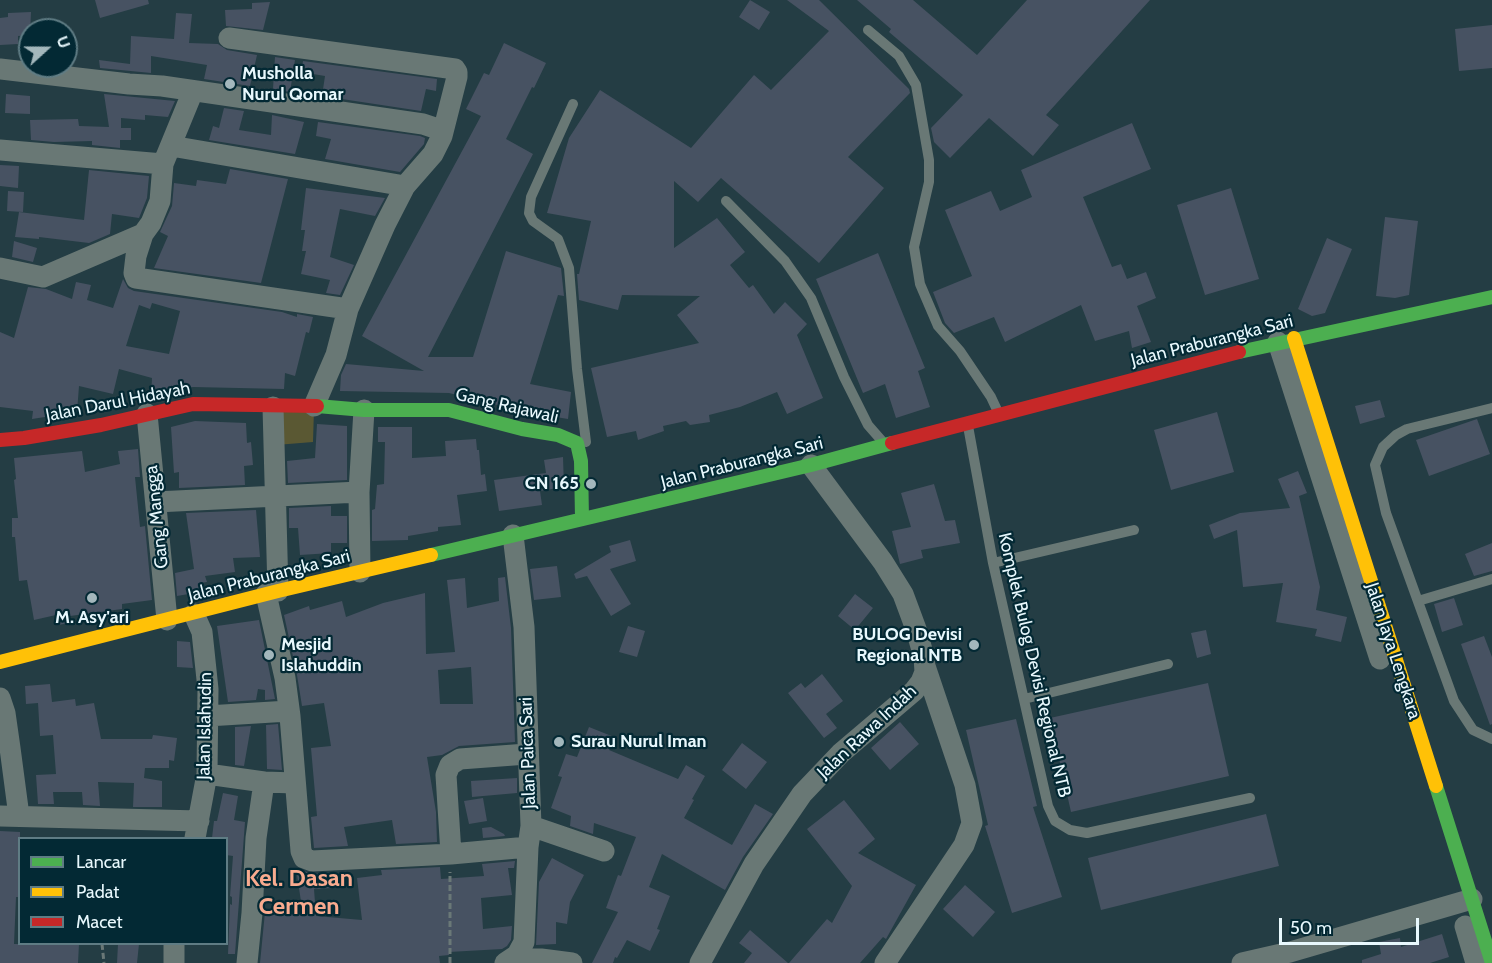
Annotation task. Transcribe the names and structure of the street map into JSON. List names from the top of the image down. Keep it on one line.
{"streets":{"main road":["Jalan Praburangka Sari","Jalan Darul Hidayah","Gang Rajawali","Jalan Jaya Lengkara"],"street":["Gang Mangga","Jalan Islahudin","Jalan Rawa Indah","Jalan Paica Sari"],"lane":["Komplek Bulog Devisi Regional NTB"]},"crossings":[["Jalan Praburangka Sari","Gang Rajawali"],["Jalan Praburangka Sari","Gang Mangga"],["Jalan Praburangka Sari","Jalan Jaya Lengkara"],["Jalan Praburangka Sari","Komplek Bulog Devisi Regional NTB"],["Jalan Praburangka Sari","Jalan Islahudin"],["Jalan Praburangka Sari","Jalan Rawa Indah"],["Jalan Praburangka Sari","Jalan Paica Sari"],["Jalan Darul Hidayah","Gang Rajawali"],["Jalan Darul Hidayah","Gang Mangga"]],"districts":["Kel. Dasan Cermen"],"places":["Musholla Nurul Qomar","CN 165","M. Asy'ari","BULOG Devisi Regional NTB","Mesjid Islahuddin","Surau Nurul Iman"],"legend":["Lancar","Padat","Macet"],"scale_bar":"50 m","north":"right"}
